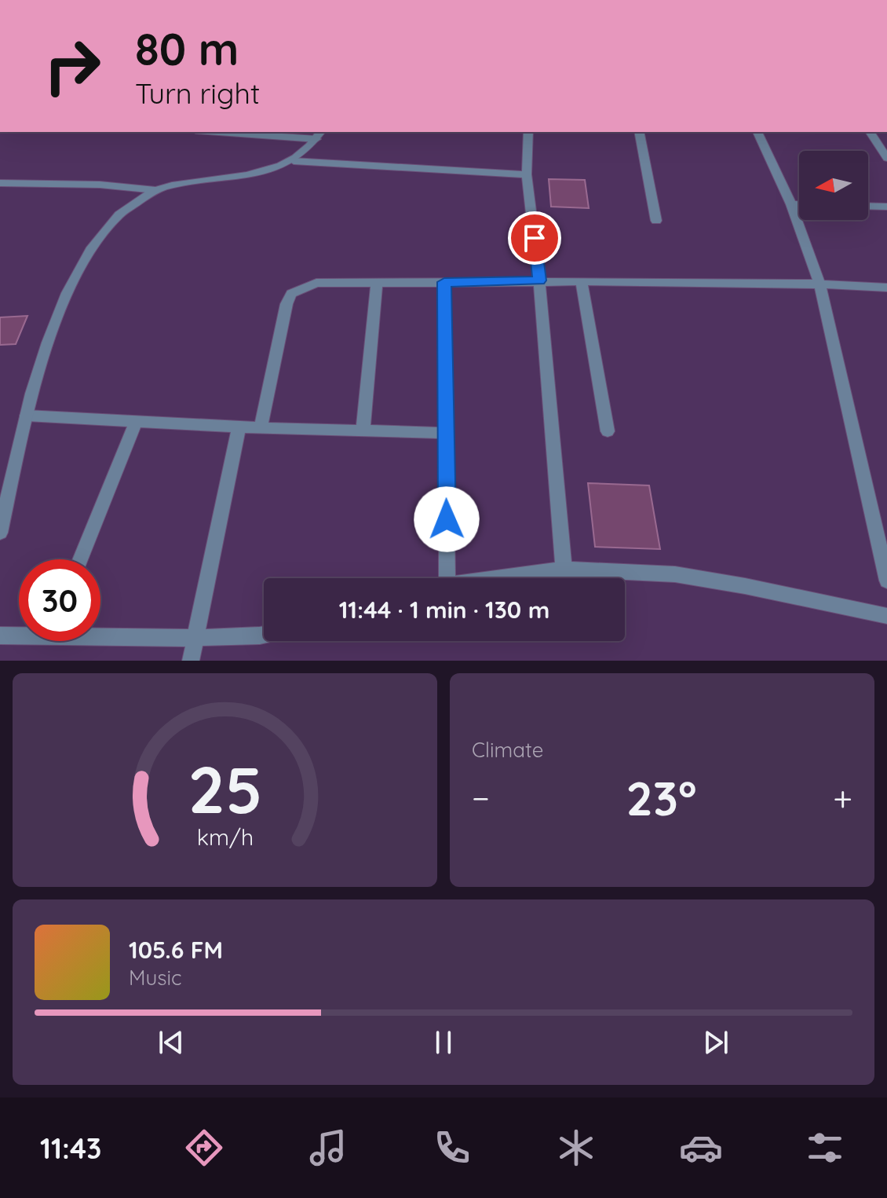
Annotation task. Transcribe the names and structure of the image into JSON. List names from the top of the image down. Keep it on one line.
{"north":"left","page":{"turn":["80 m","Turn right"],"limit":"30","trip":"11:44 · 1 min · 130 m","tile":"Climate","heat":["−","23°","+"],"song":["105.6 FM","Music"],"tabs":"11:43","gauge":["25","km/h"]}}
